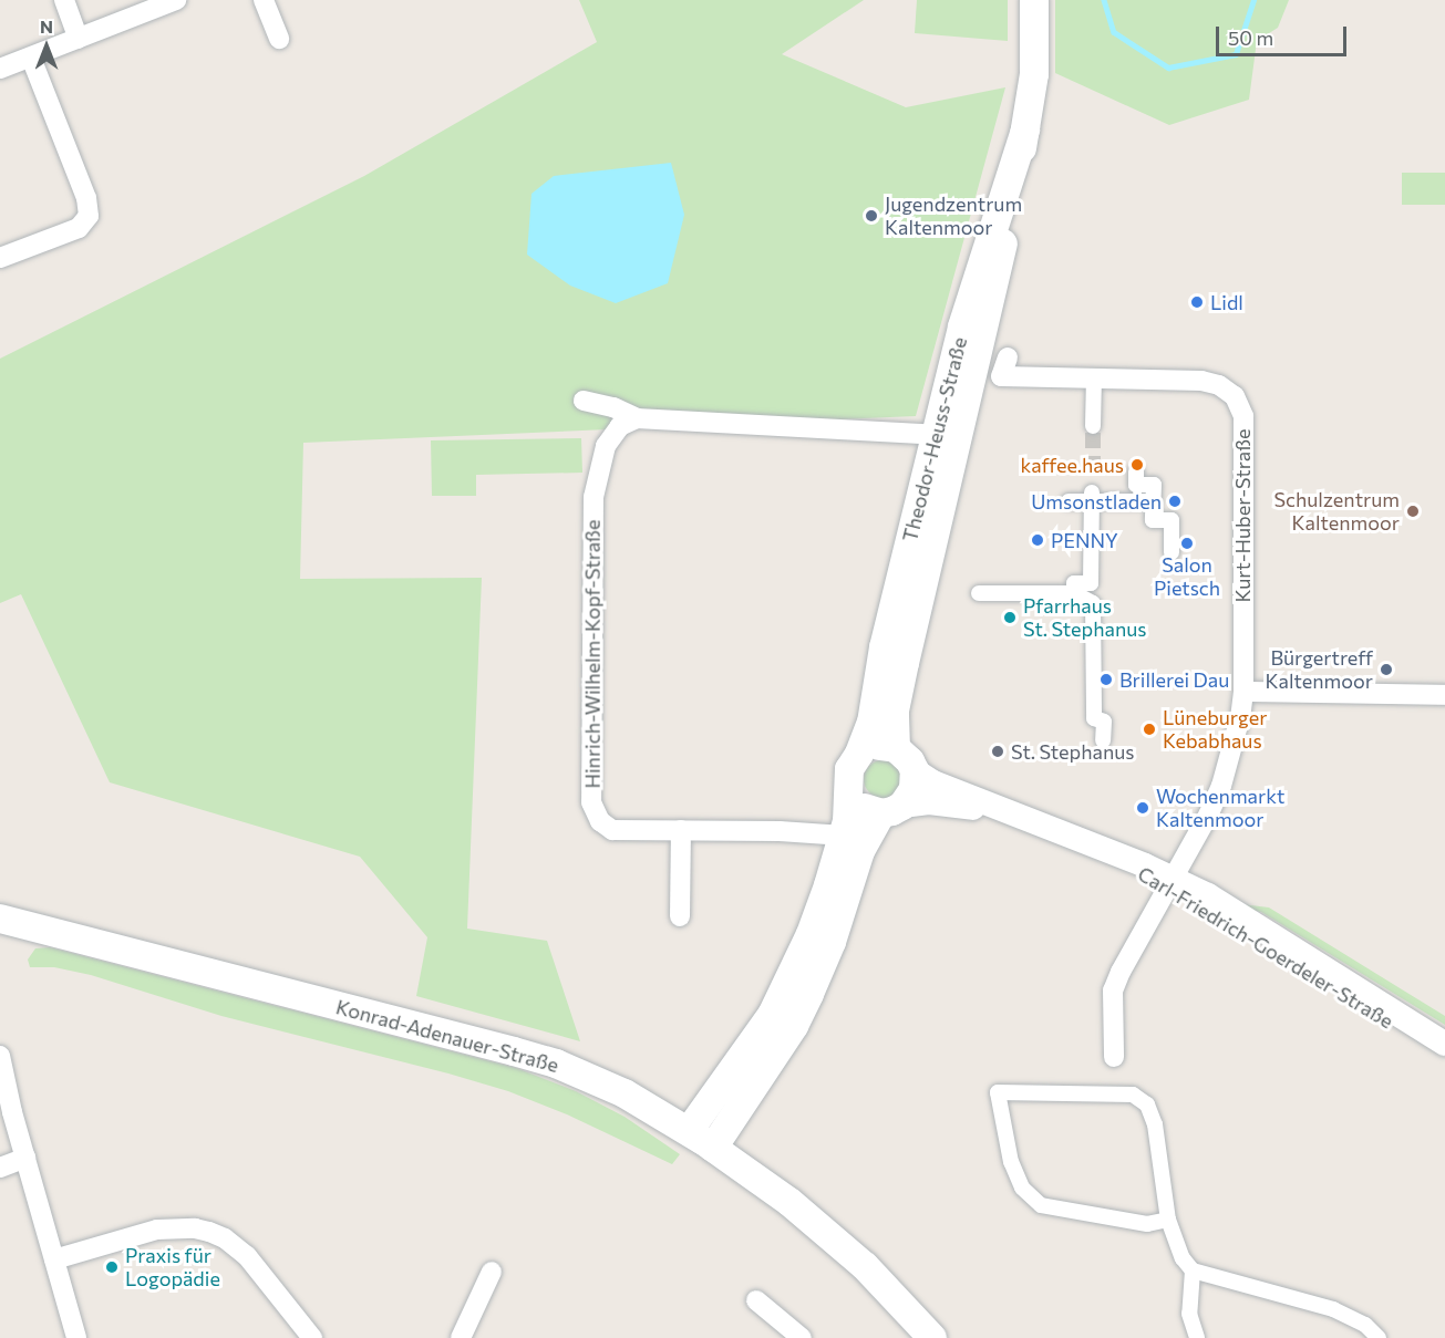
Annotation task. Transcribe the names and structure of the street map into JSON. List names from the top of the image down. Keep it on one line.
{"streets":{"main road":["Theodor-Heuss-Straße","Konrad-Adenauer-Straße"],"street":["Kurt-Huber-Straße","Hinrich-Wilhelm-Kopf-Straße","Carl-Friedrich-Goerdeler-Straße"]},"crossings":[["Theodor-Heuss-Straße","Hinrich-Wilhelm-Kopf-Straße"],["Theodor-Heuss-Straße","Carl-Friedrich-Goerdeler-Straße"],["Theodor-Heuss-Straße","Konrad-Adenauer-Straße"],["Kurt-Huber-Straße","Carl-Friedrich-Goerdeler-Straße"]],"places":["Jugendzentrum Kaltenmoor","Lidl","kaffee.haus","Umsonstladen","Schulzentrum Kaltenmoor","PENNY","Salon Pietsch","Pfarrhaus St. Stephanus","Bürgertreff Kaltenmoor","Brillerei Dau","Lüneburger Kebabhaus","St. Stephanus","Wochenmarkt Kaltenmoor","Praxis für Logopädie"],"scale_bar":"50 m","north":"top"}
